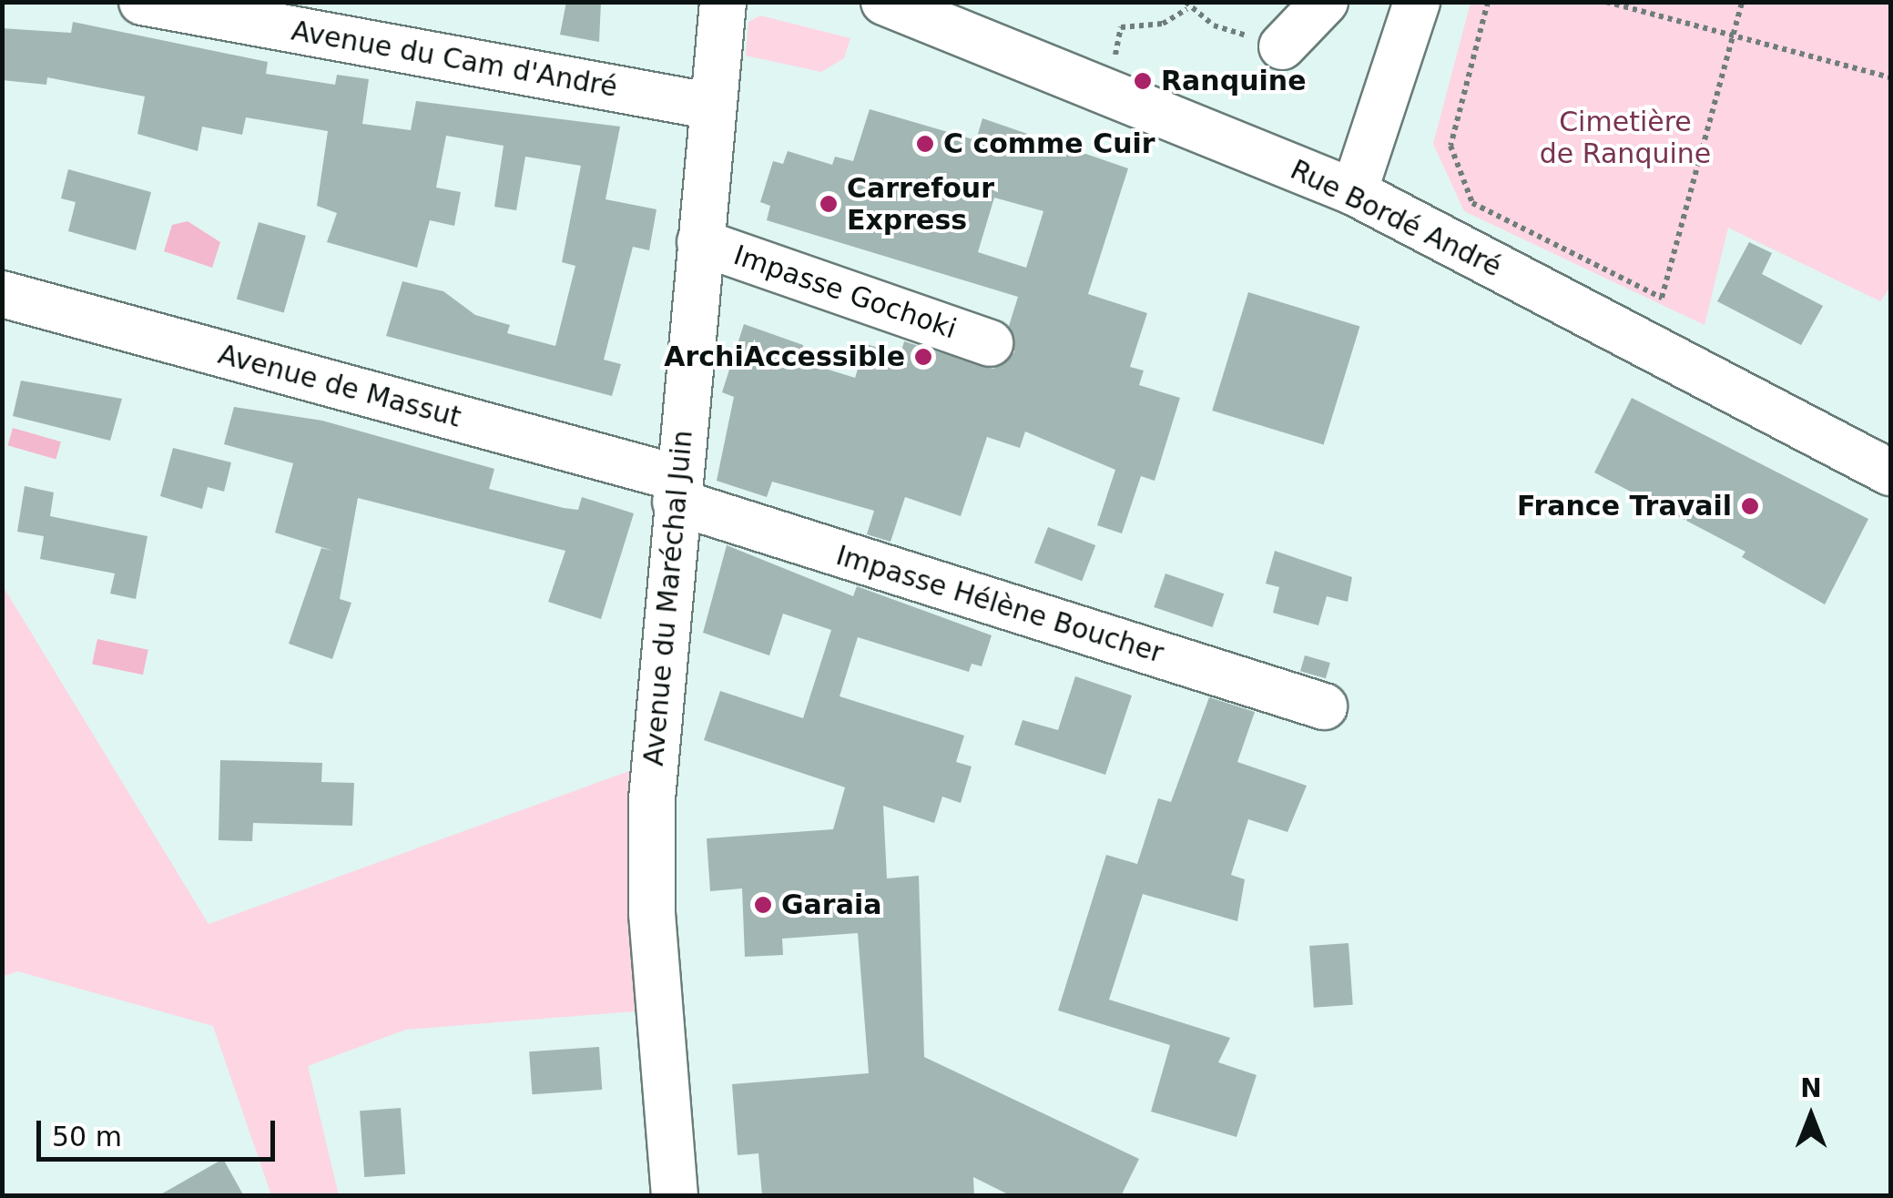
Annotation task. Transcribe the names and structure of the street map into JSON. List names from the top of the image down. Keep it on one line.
{"streets":{"street":["Avenue du Cam d'André","Rue Bordé André","Impasse Gochoki","Avenue de Massut","Avenue du Maréchal Juin","Impasse Hélène Boucher"]},"crossings":[["Avenue du Cam d'André","Avenue du Maréchal Juin"],["Impasse Gochoki","Avenue du Maréchal Juin"],["Avenue de Massut","Avenue du Maréchal Juin"],["Avenue de Massut","Impasse Hélène Boucher"],["Avenue du Maréchal Juin","Impasse Hélène Boucher"]],"parks":["Cimetière de Ranquine"],"places":["Ranquine","C comme Cuir","Carrefour Express","ArchiAccessible","France Travail","Garaia"],"scale_bar":"50 m","north":"top"}
